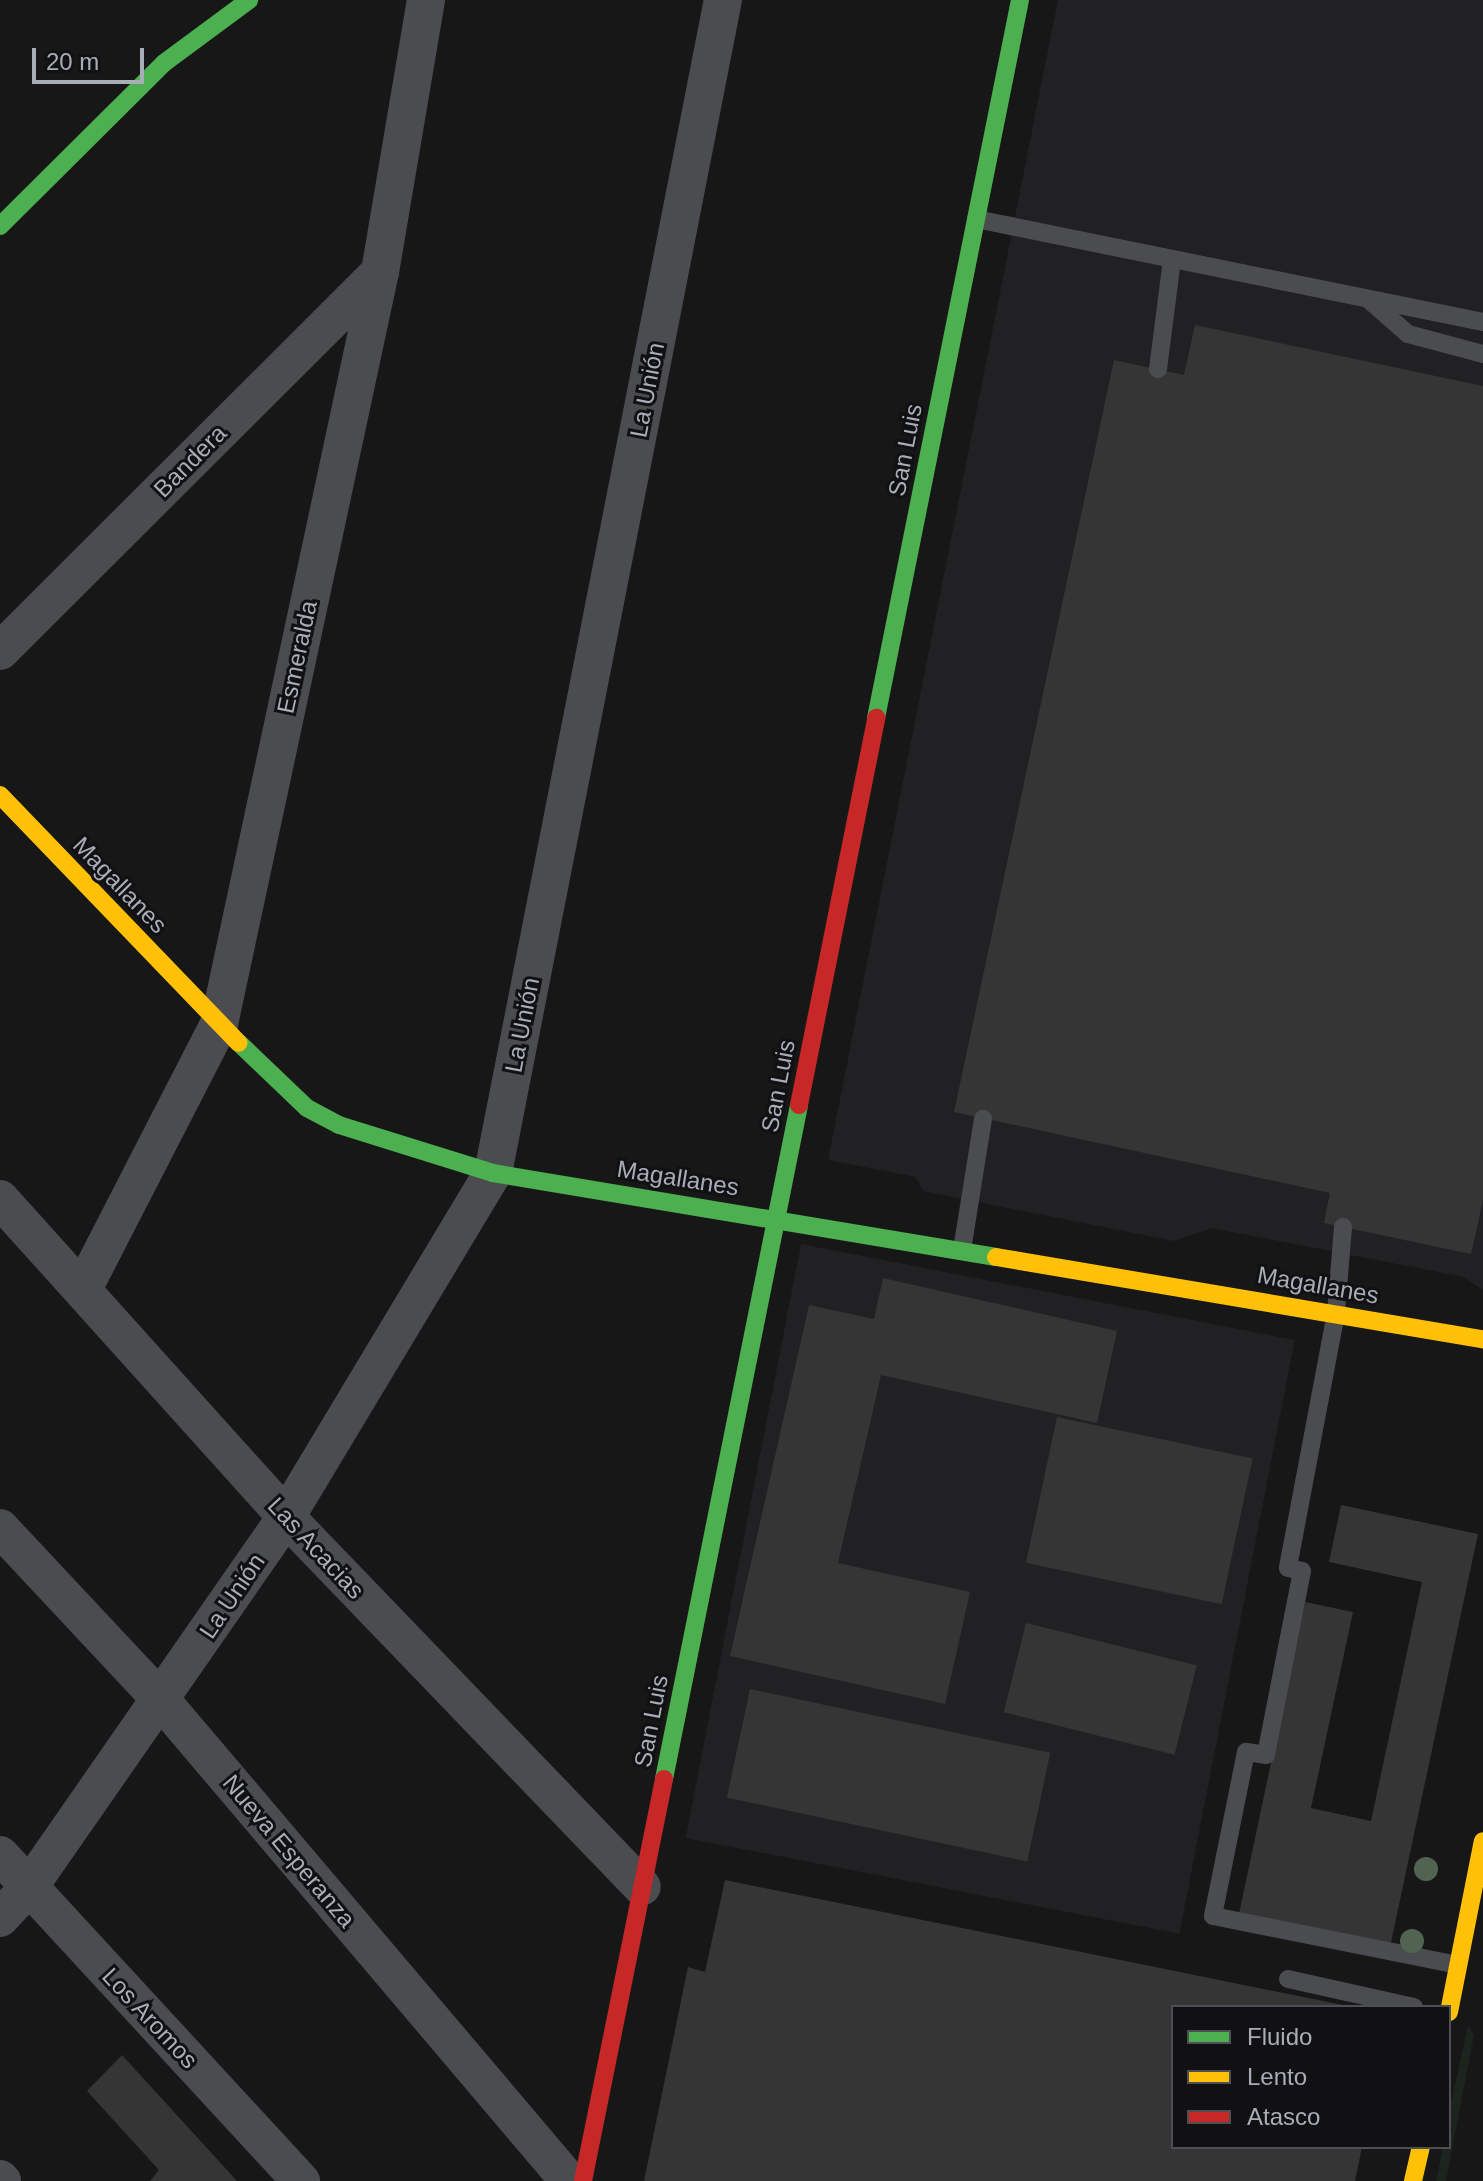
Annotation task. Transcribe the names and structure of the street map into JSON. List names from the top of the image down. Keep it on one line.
{"streets":{"street":["La Unión","San Luis","Bandera","Esmeralda","Magallanes","Las Acacias","Nueva Esperanza","Los Aromos"]},"crossings":[["La Unión","Magallanes"],["La Unión","Las Acacias"],["La Unión","Nueva Esperanza"],["La Unión","Los Aromos"],["San Luis","Magallanes"],["San Luis","Las Acacias"],["Bandera","Esmeralda"],["Esmeralda","Magallanes"],["Esmeralda","Las Acacias"]],"legend":["Fluido","Lento","Atasco"],"scale_bar":"20 m"}
